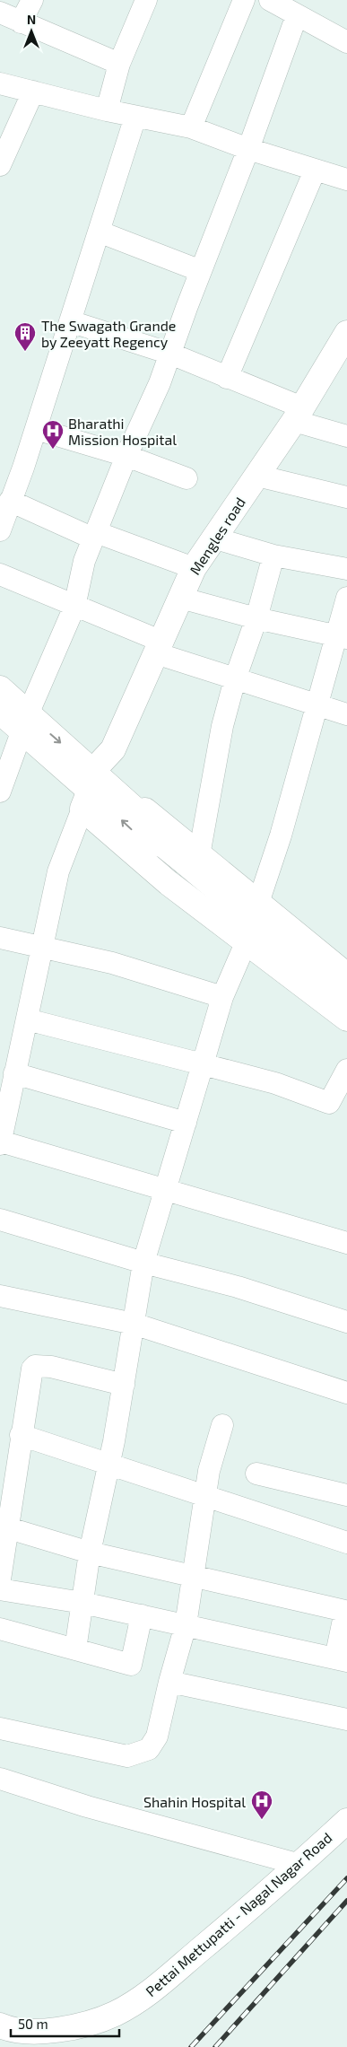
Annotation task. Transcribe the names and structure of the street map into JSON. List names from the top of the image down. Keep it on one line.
{"streets":{"main road":["Mengles road","Pettai Mettupatti - Nagal Nagar Road"]},"places":{"building":["The Swagath Grande by Zeeyatt Regency"],"hospital":["Bharathi Mission Hospital","Shahin Hospital"]},"scale_bar":"50 m","north":"top"}
